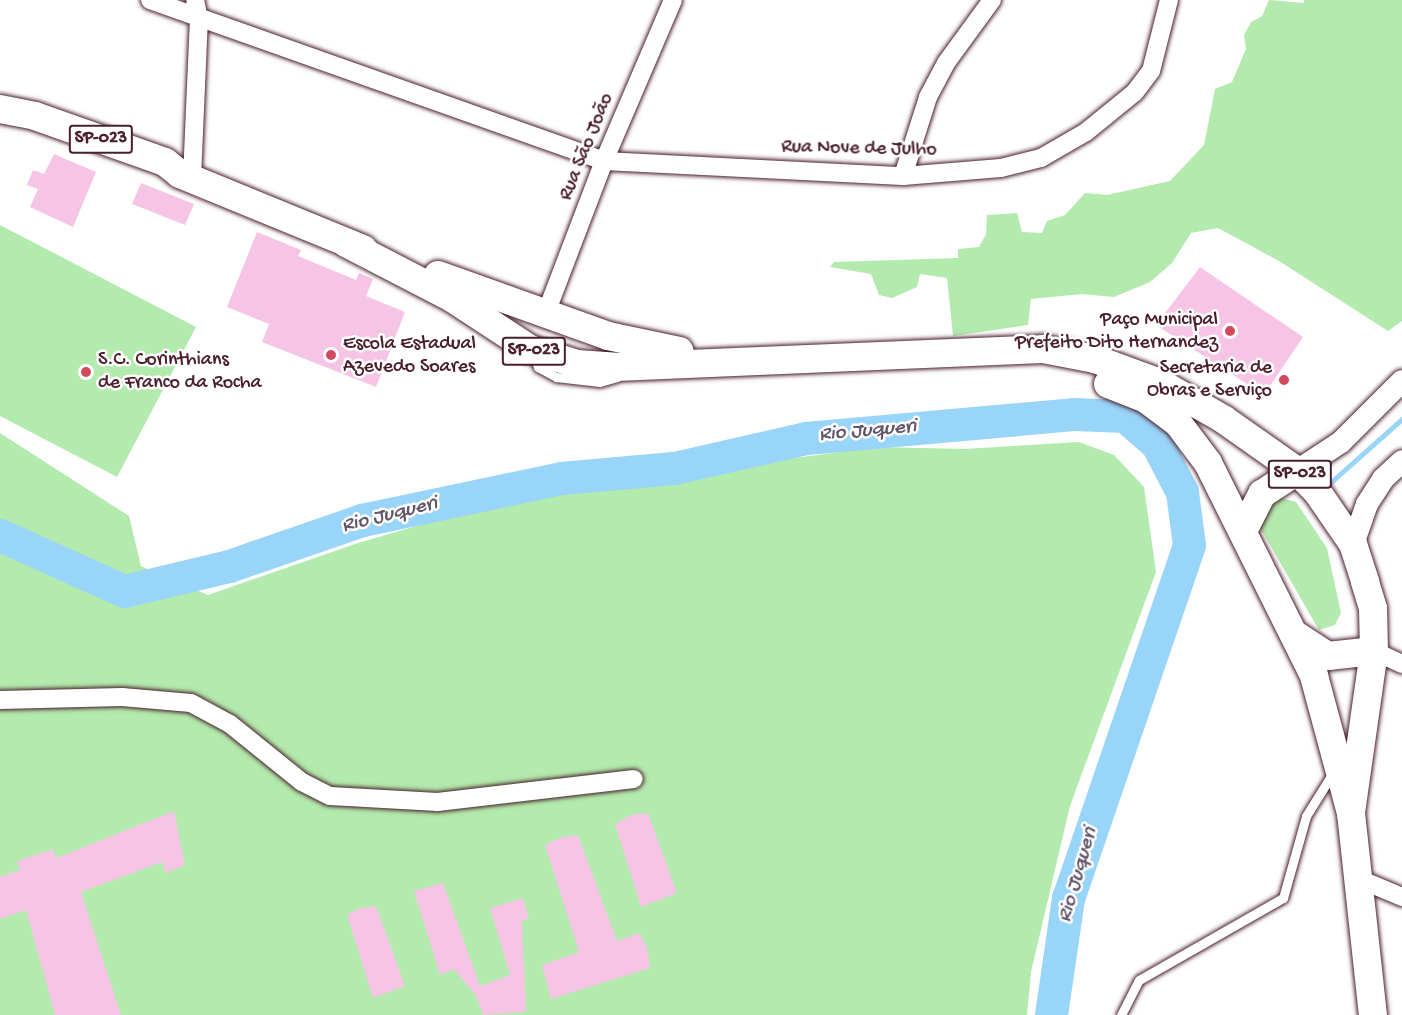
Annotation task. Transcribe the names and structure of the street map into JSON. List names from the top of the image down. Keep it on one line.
{"streets":{"main road":["SP-023"],"street":["Rua São João","Rua Nove de Julho"]},"crossings":[["SP-023","Rua São João"],["Rua São João","Rua Nove de Julho"]],"water":["Rio Juqueri"],"places":["Paço Municipal Prefeito Dito Hernandez","Escola Estadual Azevedo Soares","S.C. Corinthians de Franco da Rocha","Secretaria de Obras e Serviço"]}
